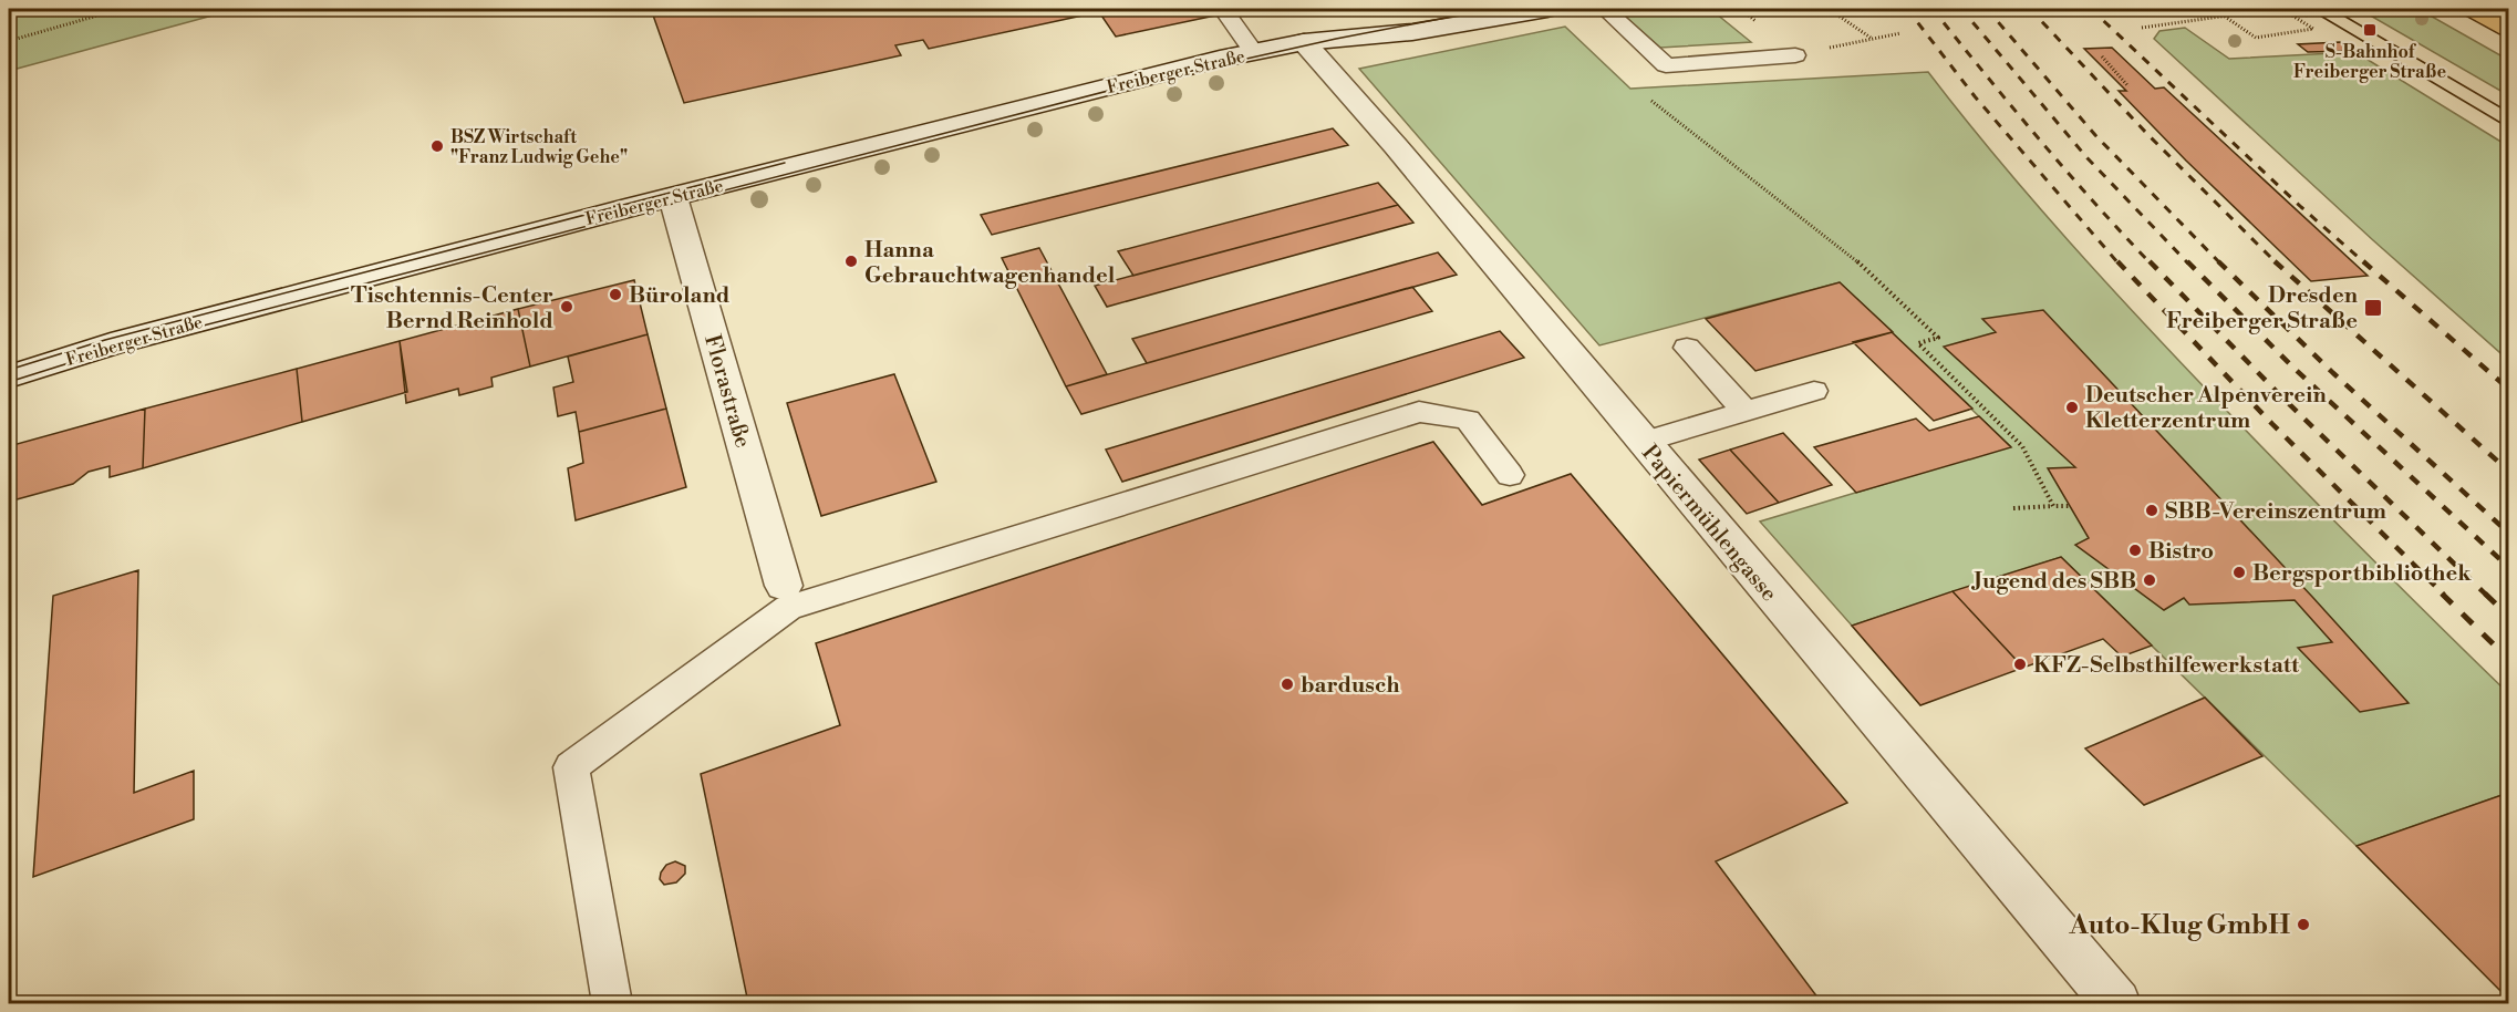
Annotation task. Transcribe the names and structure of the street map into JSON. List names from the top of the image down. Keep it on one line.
{"streets":{"street":["Freiberger Straße","Florastraße","Papiermühlengasse"]},"crossings":[["Freiberger Straße","Florastraße"],["Freiberger Straße","Papiermühlengasse"]],"places":{"transit":["S-Bahnhof Freiberger Straße","Dresden Freiberger Straße"],"other":["BSZ Wirtschaft \"Franz Ludwig Gehe\"","Hanna Gebrauchtwagenhandel","Büroland","Tischtennis-Center Bernd Reinhold","Deutscher Alpenverein Kletterzentrum","SBB-Vereinszentrum","Bistro","Bergsportbibliothek","Jugend des SBB","KFZ-Selbsthilfewerkstatt","bardusch","Auto-Klug GmbH"]}}
